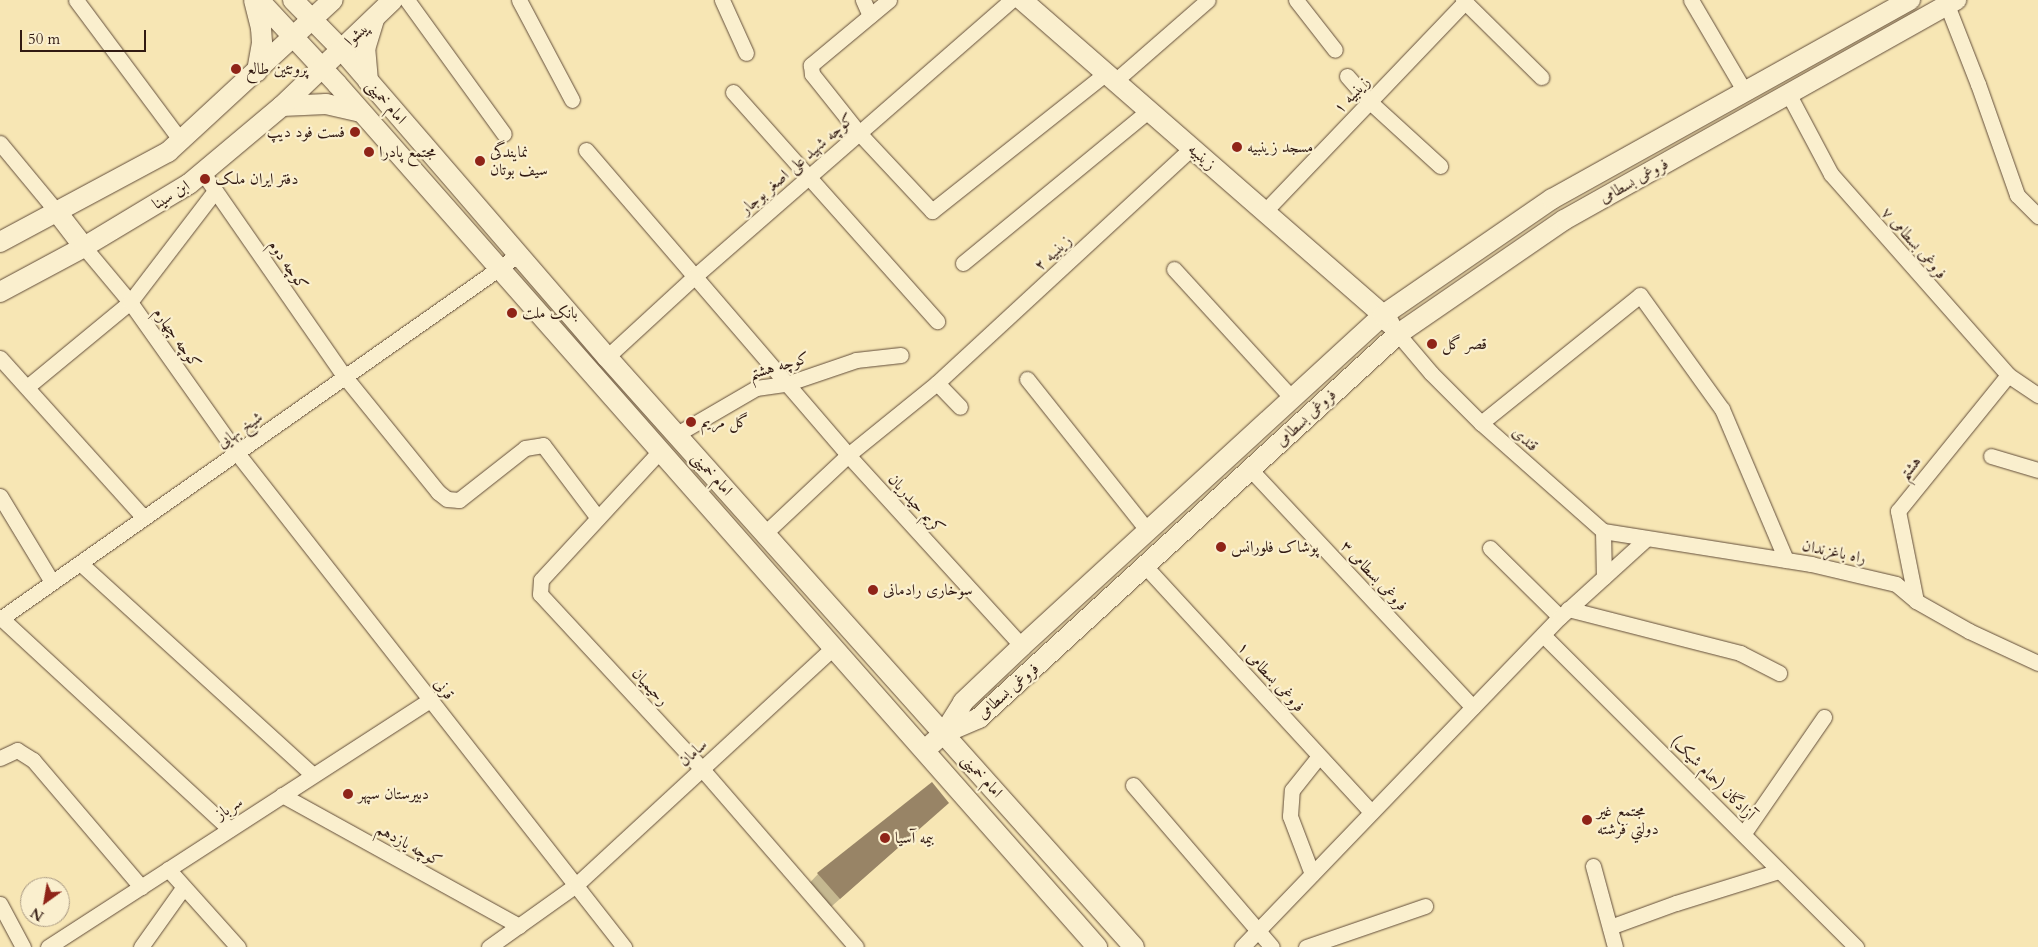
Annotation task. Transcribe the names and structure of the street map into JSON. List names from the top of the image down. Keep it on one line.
{"streets":{"main road":["پیشوا","امام خمینی","زینبیه","فروغی بسطامی","ابن سینا"],"street":["زینبیه ۱","کوچه شهید علی اصغر بوجار","فروغی بسطامی ۷","زینبیه ۲","کوچه دوم","کوچه چهارم","کوچه هشتم","شیخ بهایی","قندی","هشتم","کریم حیدریان","راه باغزندان","فروغی بسطامی ۳","فروغی بسطامی ۱","رحیمیان","قرنی","سامان","آزادگان (حمام شیک)","سرباز","کوچه یازدهم"]},"crossings":[["پیشوا","امام خمینی"],["پیشوا","ابن سینا"],["زینبیه ۱","زینبیه"],["امام خمینی","کوچه شهید علی اصغر بوجار"],["امام خمینی","فروغی بسطامی"],["امام خمینی","ابن سینا"],["امام خمینی","زینبیه ۲"],["امام خمینی","کوچه هشتم"],["امام خمینی","شیخ بهایی"],["امام خمینی","رحیمیان"],["امام خمینی","سامان"],["زینبیه","فروغی بسطامی"],["زینبیه","زینبیه ۲"],["زینبیه","قندی"],["کوچه شهید علی اصغر بوجار","کریم حیدریان"],["فروغی بسطامی","فروغی بسطامی ۷"],["فروغی بسطامی","قندی"],["فروغی بسطامی","کریم حیدریان"],["فروغی بسطامی","فروغی بسطامی ۳"],["فروغی بسطامی","فروغی بسطامی ۱"],["ابن سینا","کوچه دوم"],["ابن سینا","کوچه چهارم"],["فروغی بسطامی ۷","هشتم"],["زینبیه ۲","کریم حیدریان"],["کوچه دوم","شیخ بهایی"],["کوچه دوم","رحیمیان"],["کوچه چهارم","شیخ بهایی"],["کوچه چهارم","قرنی"],["کوچه هشتم","کریم حیدریان"],["شیخ بهایی","قرنی"],["قندی","راه باغزندان"],["هشتم","راه باغزندان"],["رحیمیان","سامان"],["قرنی","سامان"],["قرنی","سرباز"],["سامان","کوچه یازدهم"],["سرباز","کوچه یازدهم"]],"places":["پروتئین طالع","فست فود دیپ","مسجد زینبیه","مجتمع پادرا","نمایندگی سیف بوتان","دفتر ایران ملک","بانک ملت","قصر گل","گل مریم","پوشاک فلورانس","سوخاری رادمانی","دبیرستان سپهر","مجتمع غير دولتي فرشته","بیمه آسیا"],"scale_bar":"50 m","north":"bottom left"}
